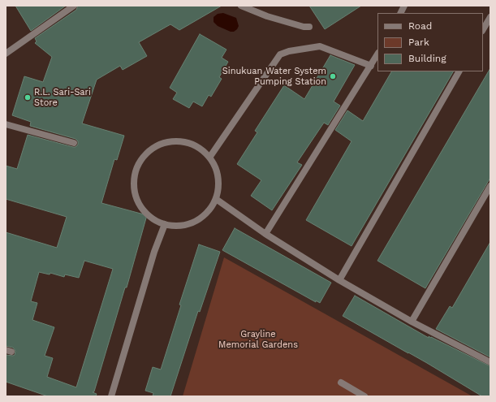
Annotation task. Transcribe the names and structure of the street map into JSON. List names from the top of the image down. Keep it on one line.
{"parks":["Grayline Memorial Gardens"],"places":["Sinukuan Water System Pumping Station","R.L. Sari-Sari Store"],"legend":["Road","Park","Building"]}
